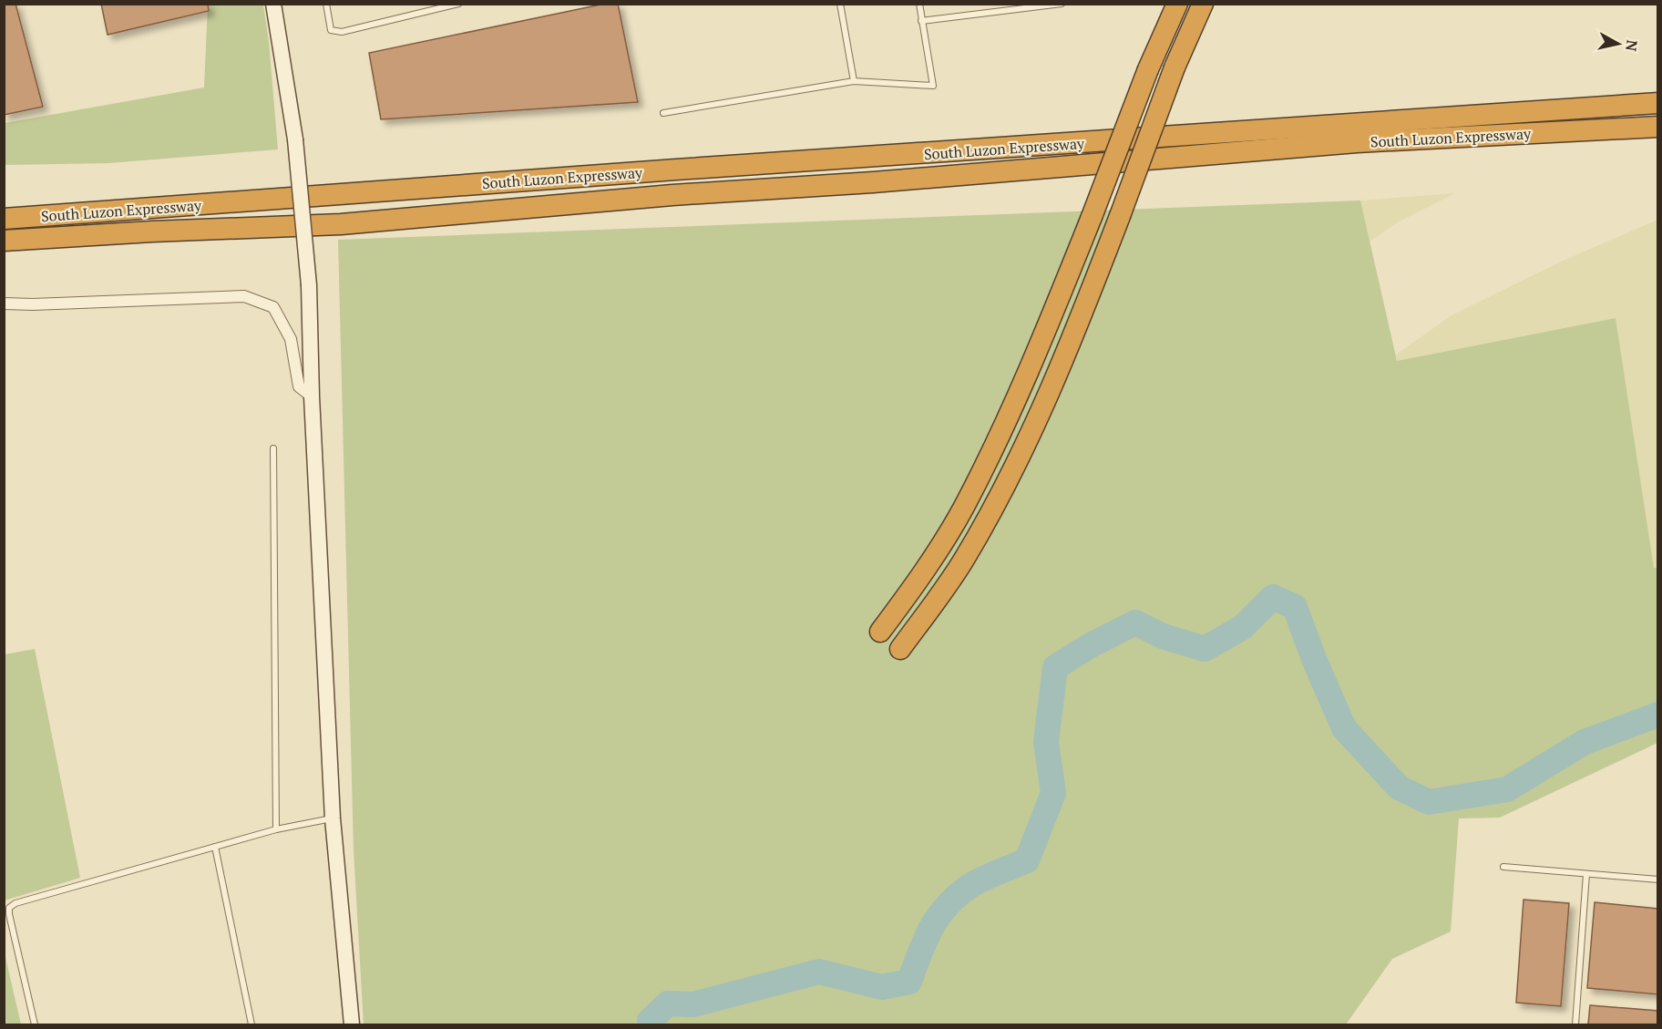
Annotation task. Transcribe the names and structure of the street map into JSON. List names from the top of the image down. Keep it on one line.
{"streets":{"highway":["South Luzon Expressway"]},"north":"right"}
